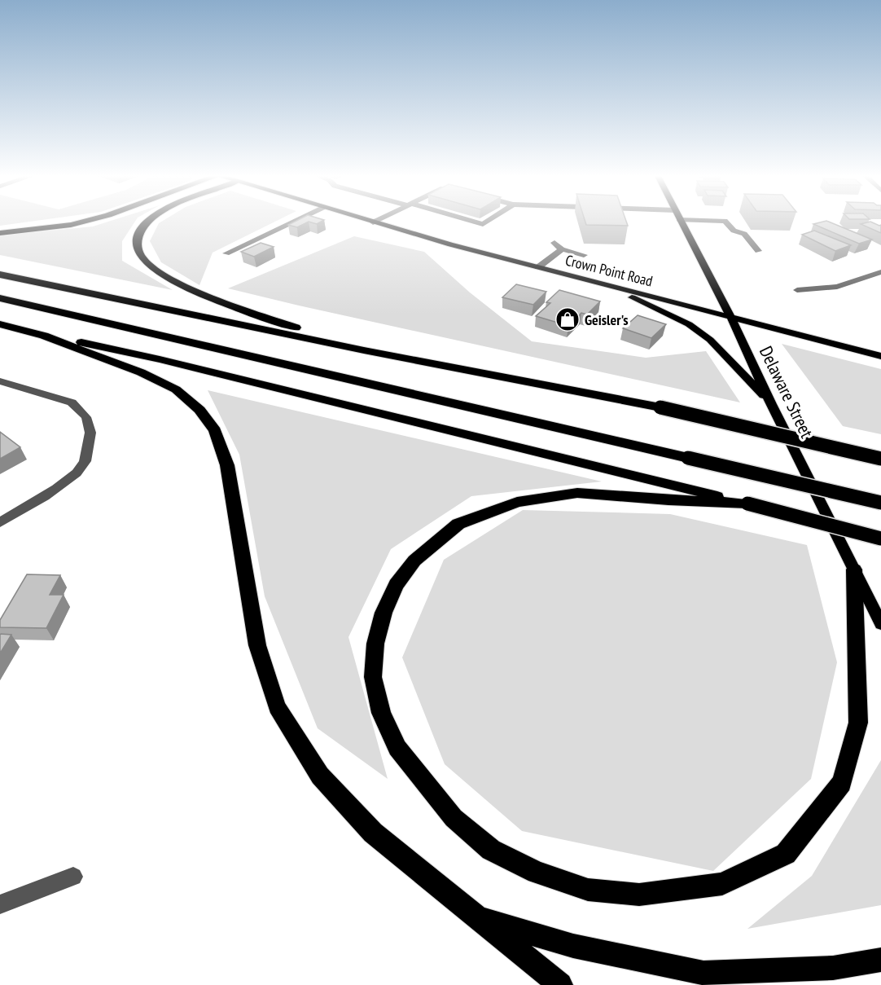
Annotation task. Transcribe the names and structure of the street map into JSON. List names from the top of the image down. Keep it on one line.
{"streets":{"main road":["Crown Point Road","Delaware Street"]},"crossings":[["Crown Point Road","Delaware Street"]],"places":{"shop":["Geisler's"]}}
